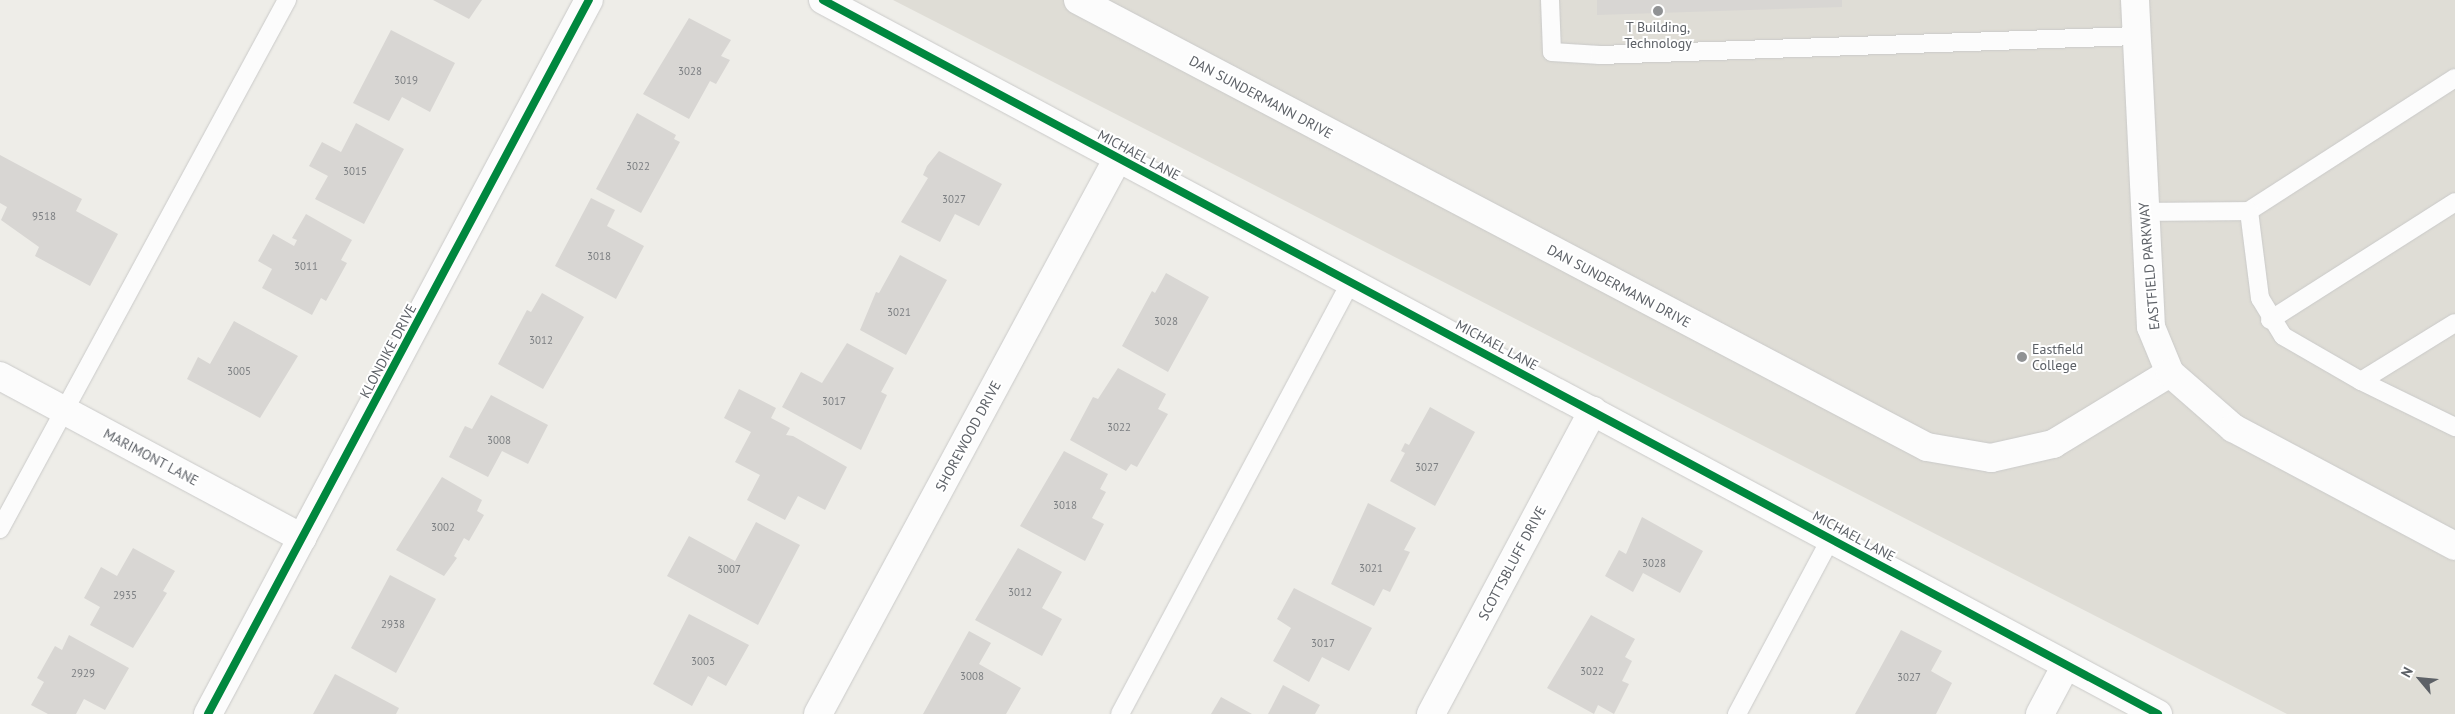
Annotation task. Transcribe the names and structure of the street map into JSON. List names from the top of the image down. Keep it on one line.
{"streets":{"street":["DAN SUNDERMANN DRIVE","MICHAEL LANE","EASTFIELD PARKWAY","KLONDIKE DRIVE","SHOREWOOD DRIVE","MARIMONT LANE","SCOTTSBLUFF DRIVE"]},"crossings":[["DAN SUNDERMANN DRIVE","EASTFIELD PARKWAY"],["MICHAEL LANE","SHOREWOOD DRIVE"],["MICHAEL LANE","SCOTTSBLUFF DRIVE"],["KLONDIKE DRIVE","MARIMONT LANE"]],"places":["T Building, Technology","Eastfield College"],"house_numbers":["3028","3019","3022","3015","3027","9518","3018","3011","3021","3028","3012","3005","3017","3022","3008","3027","3018","3002","3028","3021","3007","3012","2935","2938","3017","3003","3022","2929","3008","3027"],"north":"top left"}
